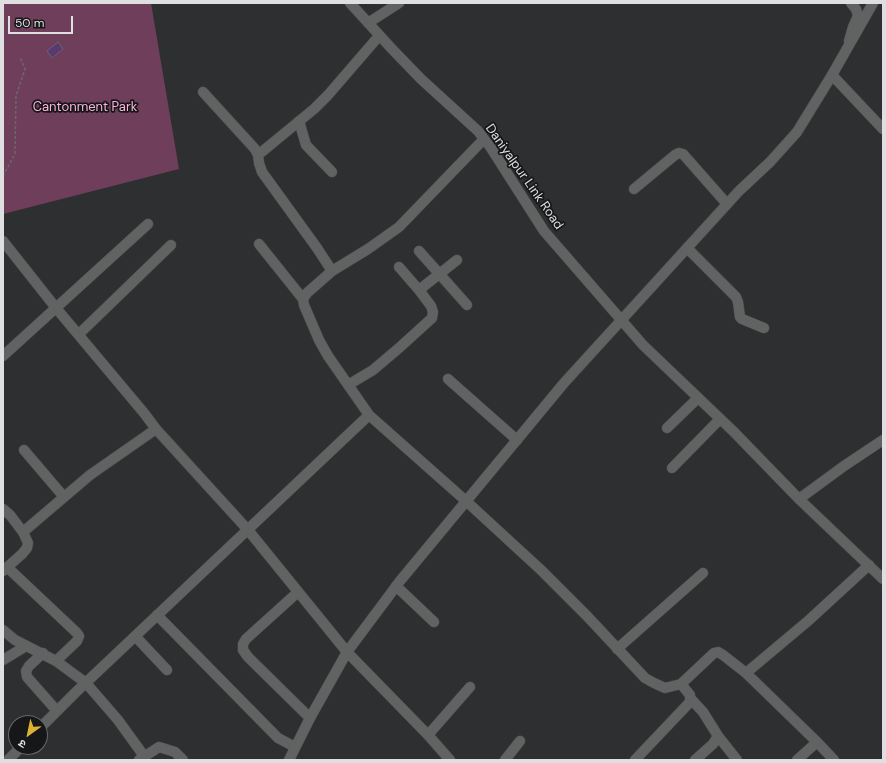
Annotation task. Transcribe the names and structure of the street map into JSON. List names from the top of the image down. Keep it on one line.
{"streets":{"street":["Daniyalpur Link Road"]},"parks":["Cantonment Park"],"scale_bar":"50 m","north":"bottom left"}
